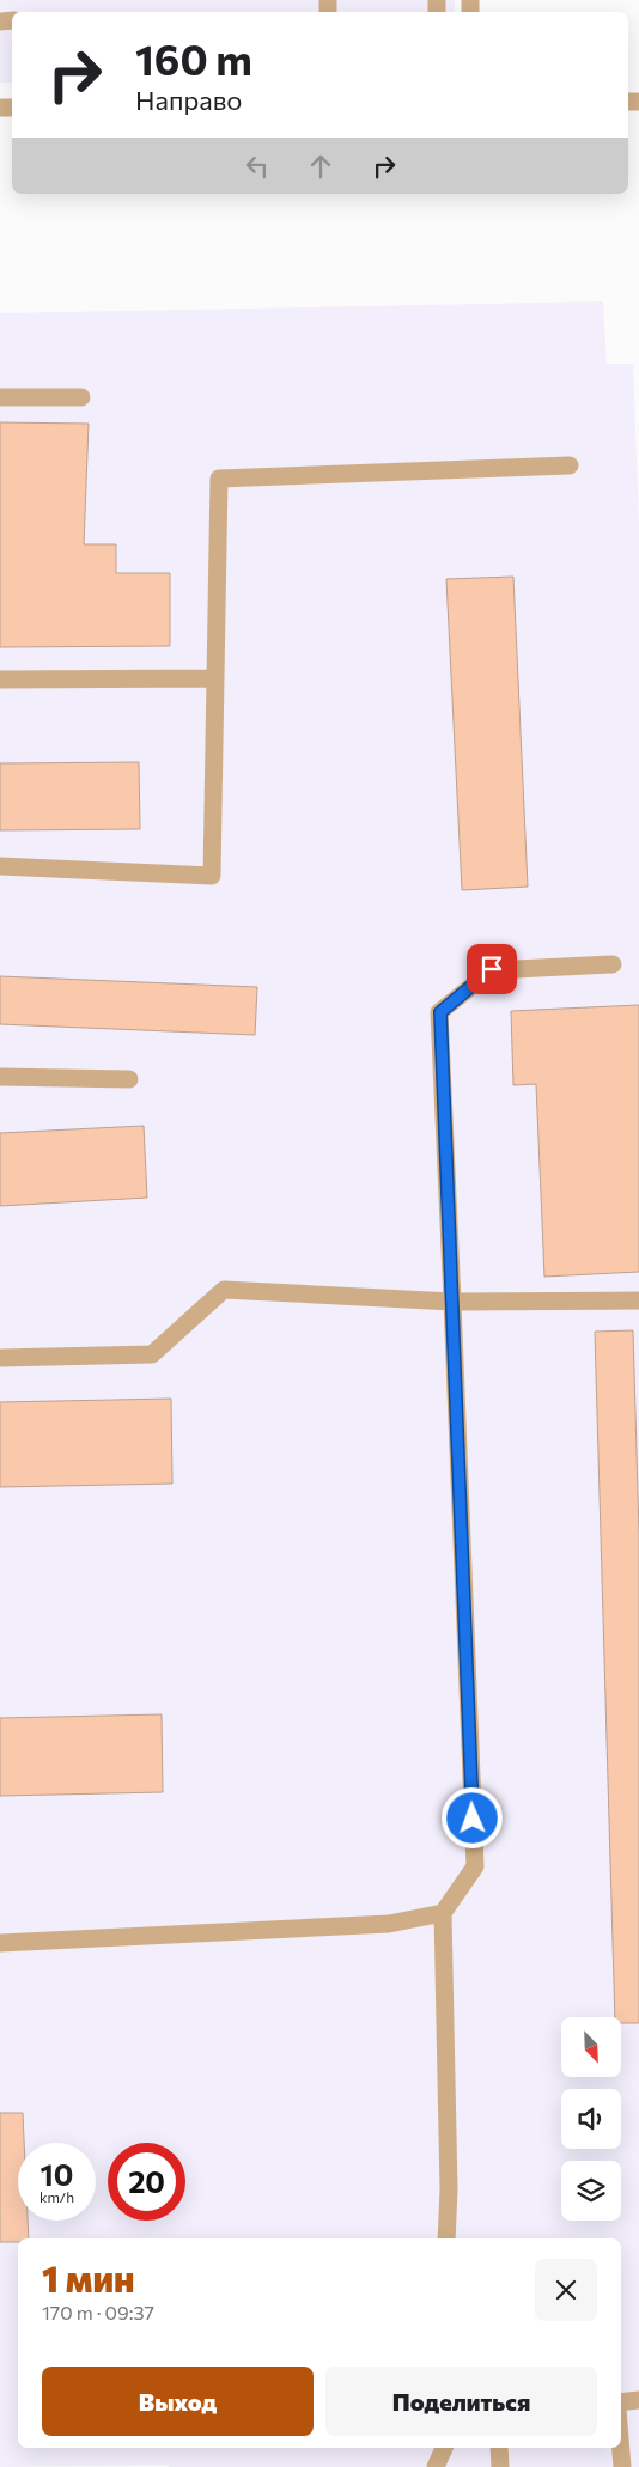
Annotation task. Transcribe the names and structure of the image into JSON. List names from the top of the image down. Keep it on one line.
{"north":"bottom right","page":{"turn":["160 m","Направо"],"speed":"10 km/h","limit":"20","heading":["1 мин","170 m · 09:37"],"buttons":["Выход","Поделиться"]}}
